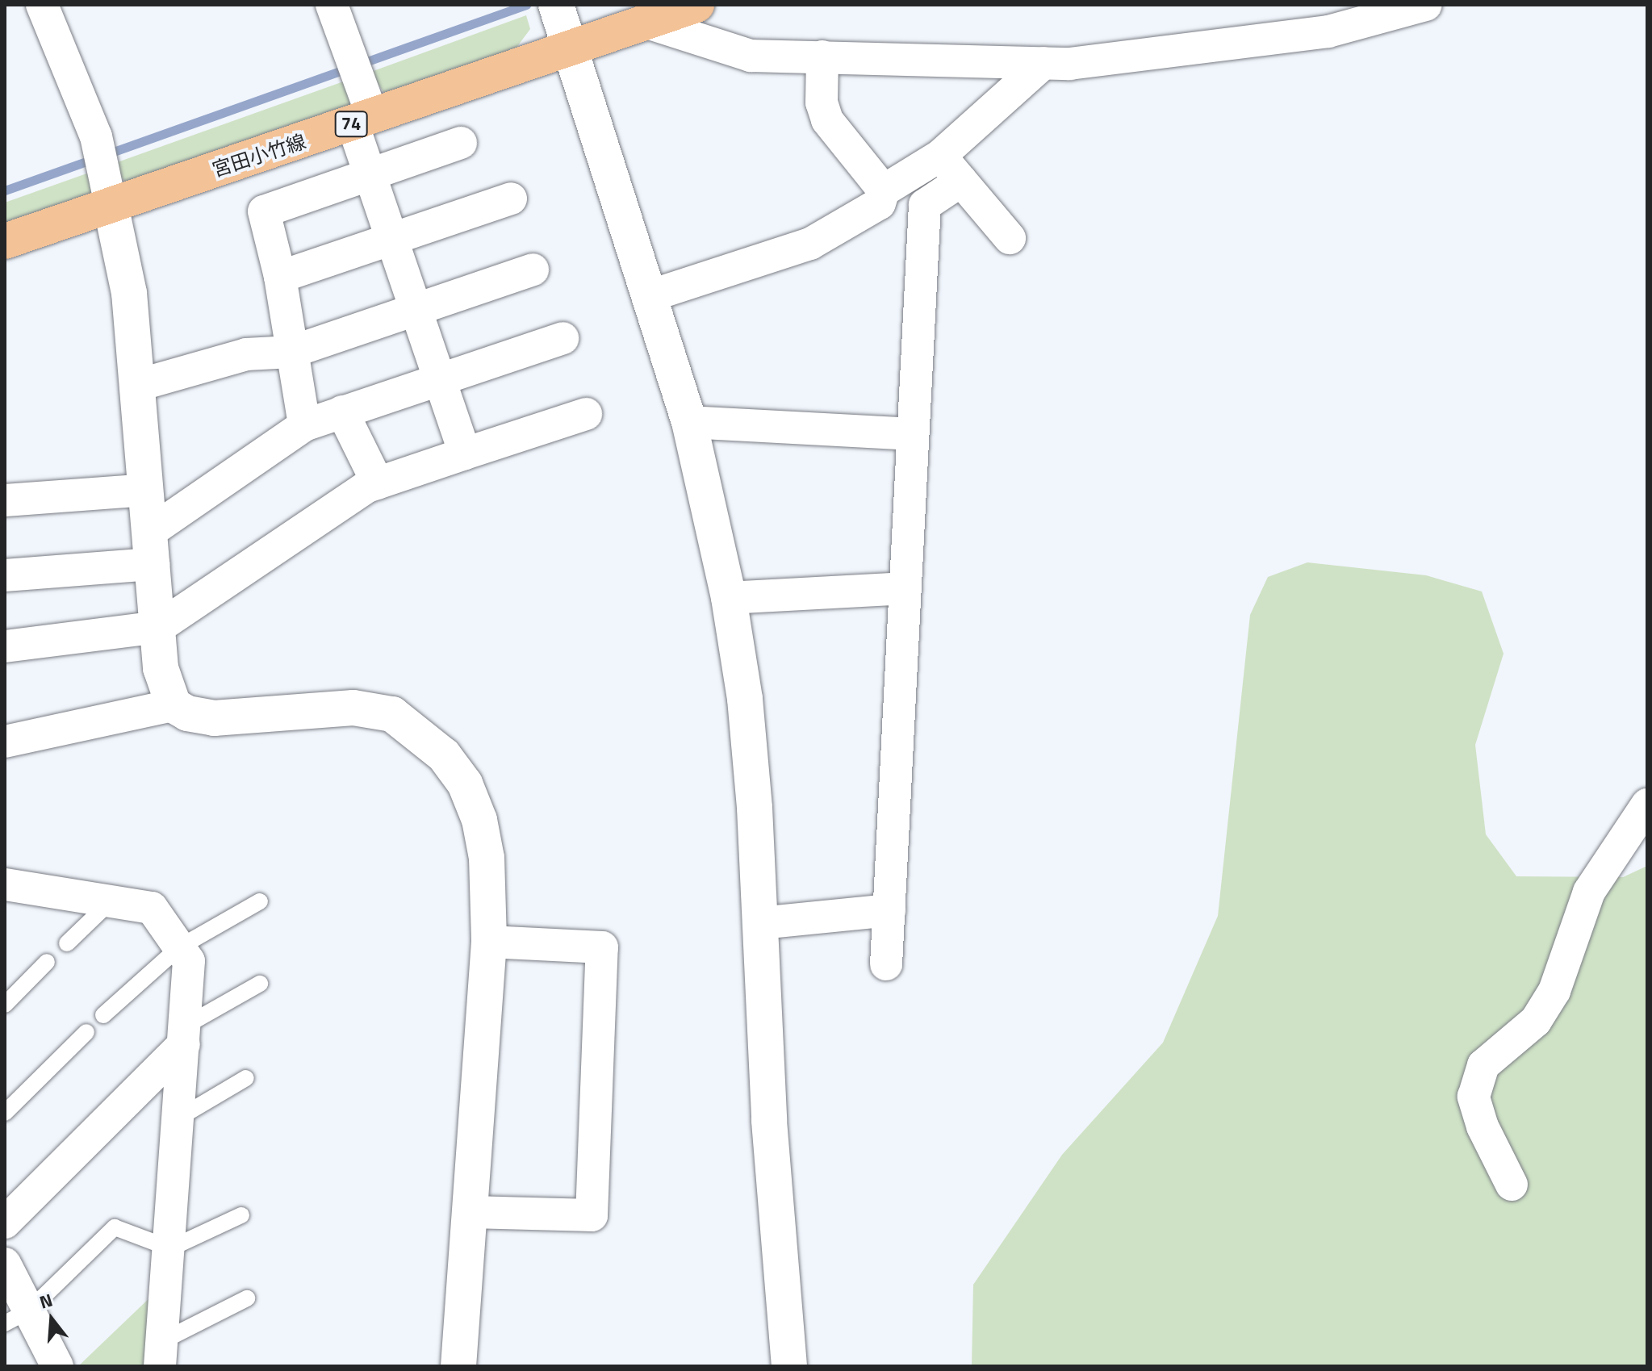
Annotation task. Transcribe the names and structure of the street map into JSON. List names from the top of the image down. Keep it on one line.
{"streets":{"main road":["74","宮田小竹線"]},"north":"top"}
